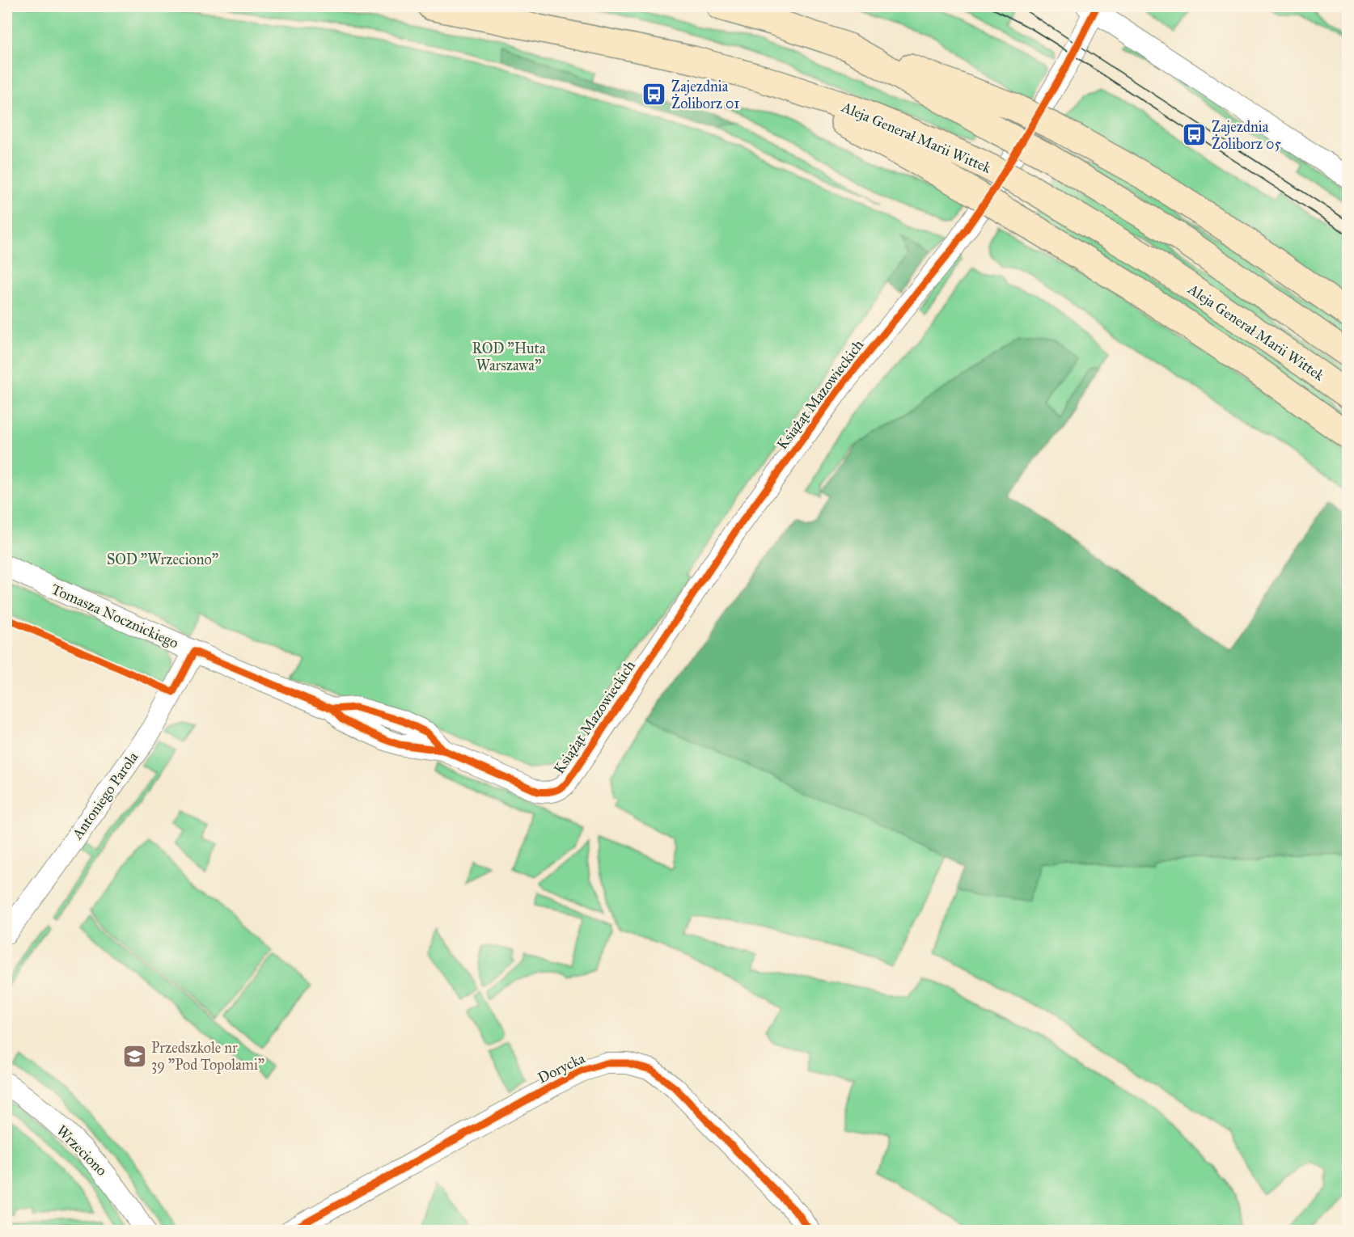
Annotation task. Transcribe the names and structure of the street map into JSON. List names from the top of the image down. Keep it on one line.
{"streets":{"main road":["Aleja Generał Marii Wittek"],"street":["Książąt Mazowieckich","Tomasza Nocznickiego","Antoniego Parola","Dorycka","Wrzeciono"]},"crossings":[["Książąt Mazowieckich","Tomasza Nocznickiego"],["Tomasza Nocznickiego","Antoniego Parola"]],"parks":["ROD \"Huta Warszawa\"","SOD \"Wrzeciono\""],"places":{"bus stop":["Zajezdnia Żoliborz 01","Zajezdnia Żoliborz 05"],"school or university":["Przedszkole nr 39 \"Pod Topolami\""]}}
